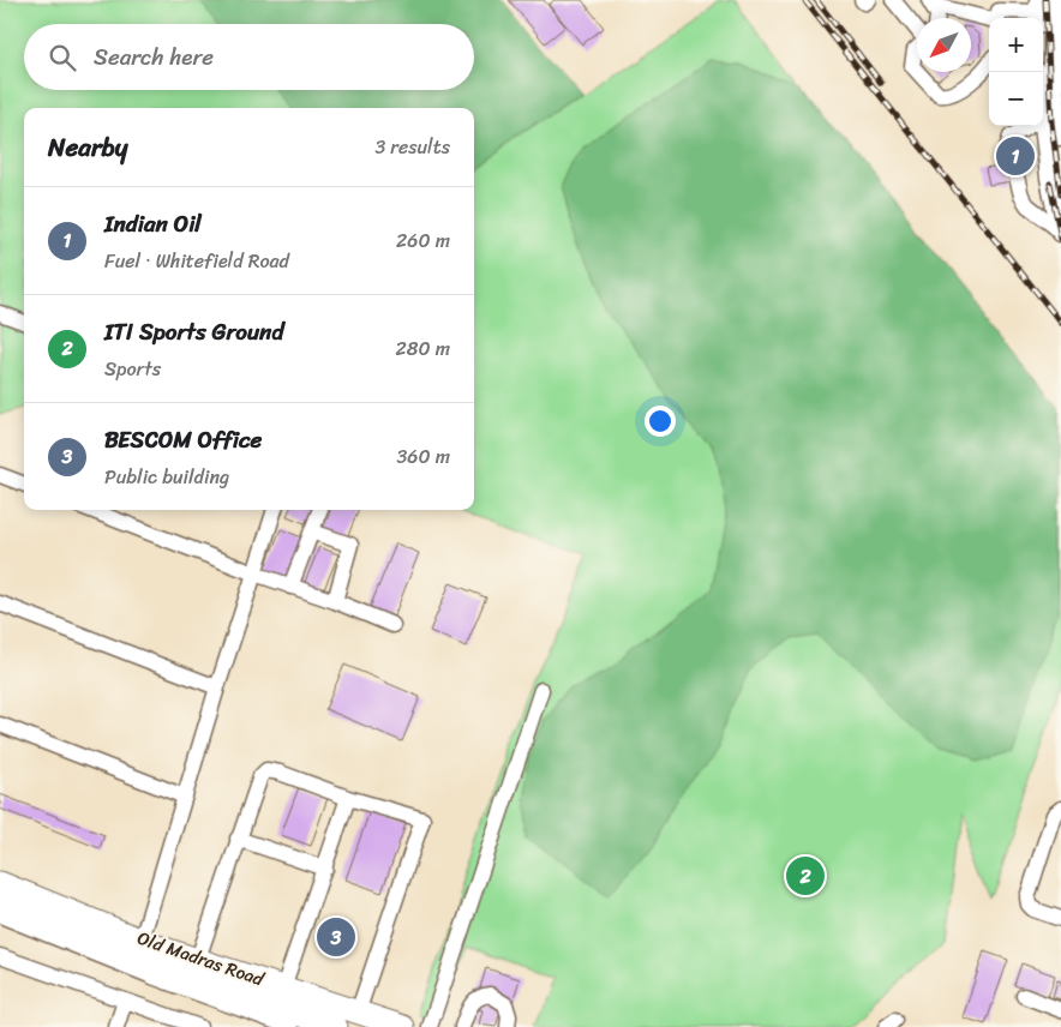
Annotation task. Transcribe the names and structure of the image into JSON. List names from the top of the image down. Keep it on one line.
{"streets":{"highway":["Old Madras Road"]},"north":"bottom left","page":{"map_buttons":["+","−"],"search":"Search here","heading":["Nearby","3 results"],"pins":["1","2","3"],"list":[{"mark":"1","name":"Indian Oil","note":"Fuel · Whitefield Road","value":"260 m"},{"mark":"2","name":"ITI Sports Ground","note":"Sports","value":"280 m"},{"mark":"3","name":"BESCOM Office","note":"Public building","value":"360 m"}]}}
